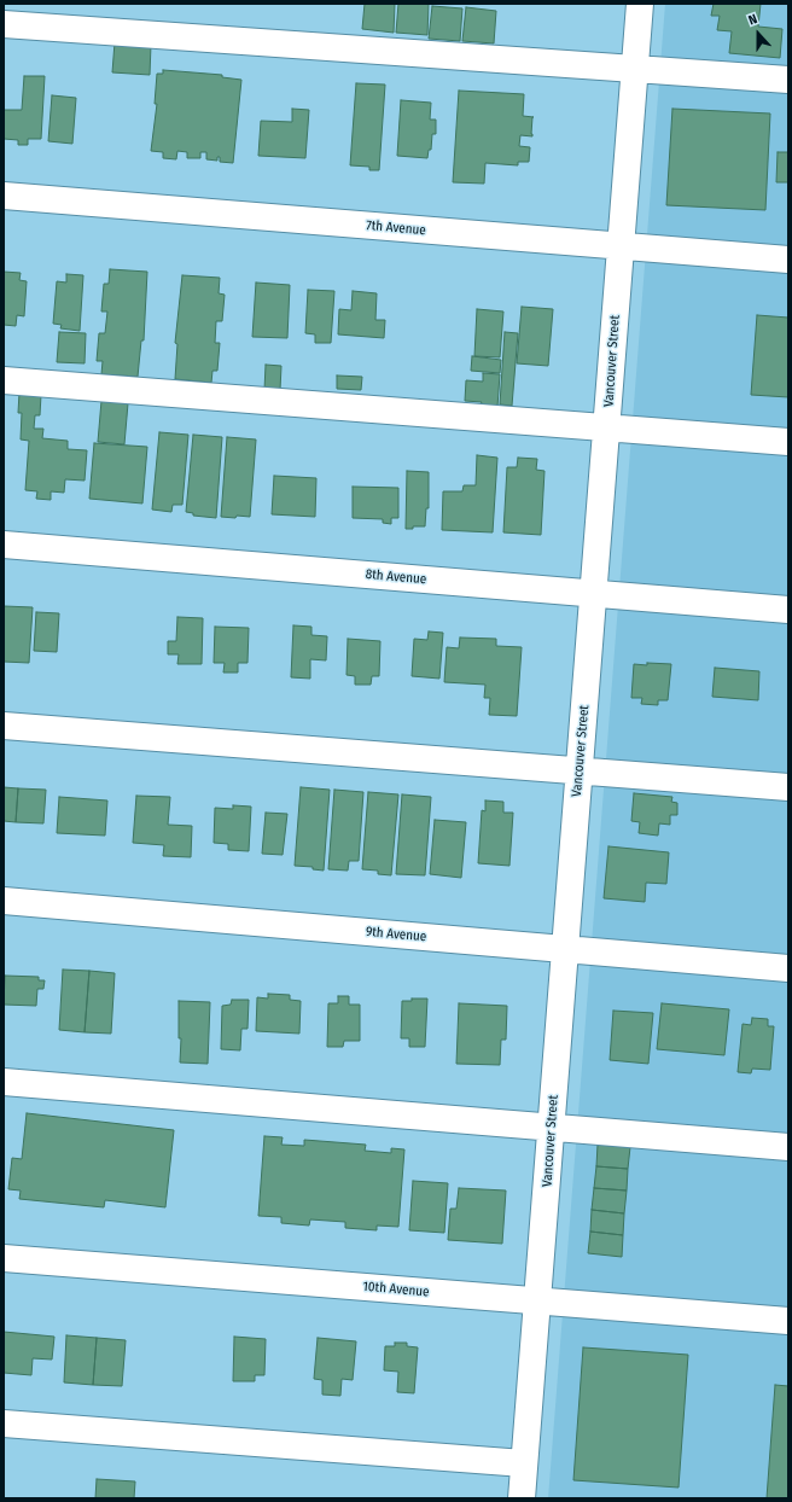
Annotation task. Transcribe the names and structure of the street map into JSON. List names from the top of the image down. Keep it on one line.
{"streets":{"street":["7th Avenue","Vancouver Street","8th Avenue","9th Avenue","10th Avenue"]},"crossings":[["7th Avenue","Vancouver Street"],["Vancouver Street","8th Avenue"],["Vancouver Street","9th Avenue"],["Vancouver Street","10th Avenue"]],"north":"top"}
